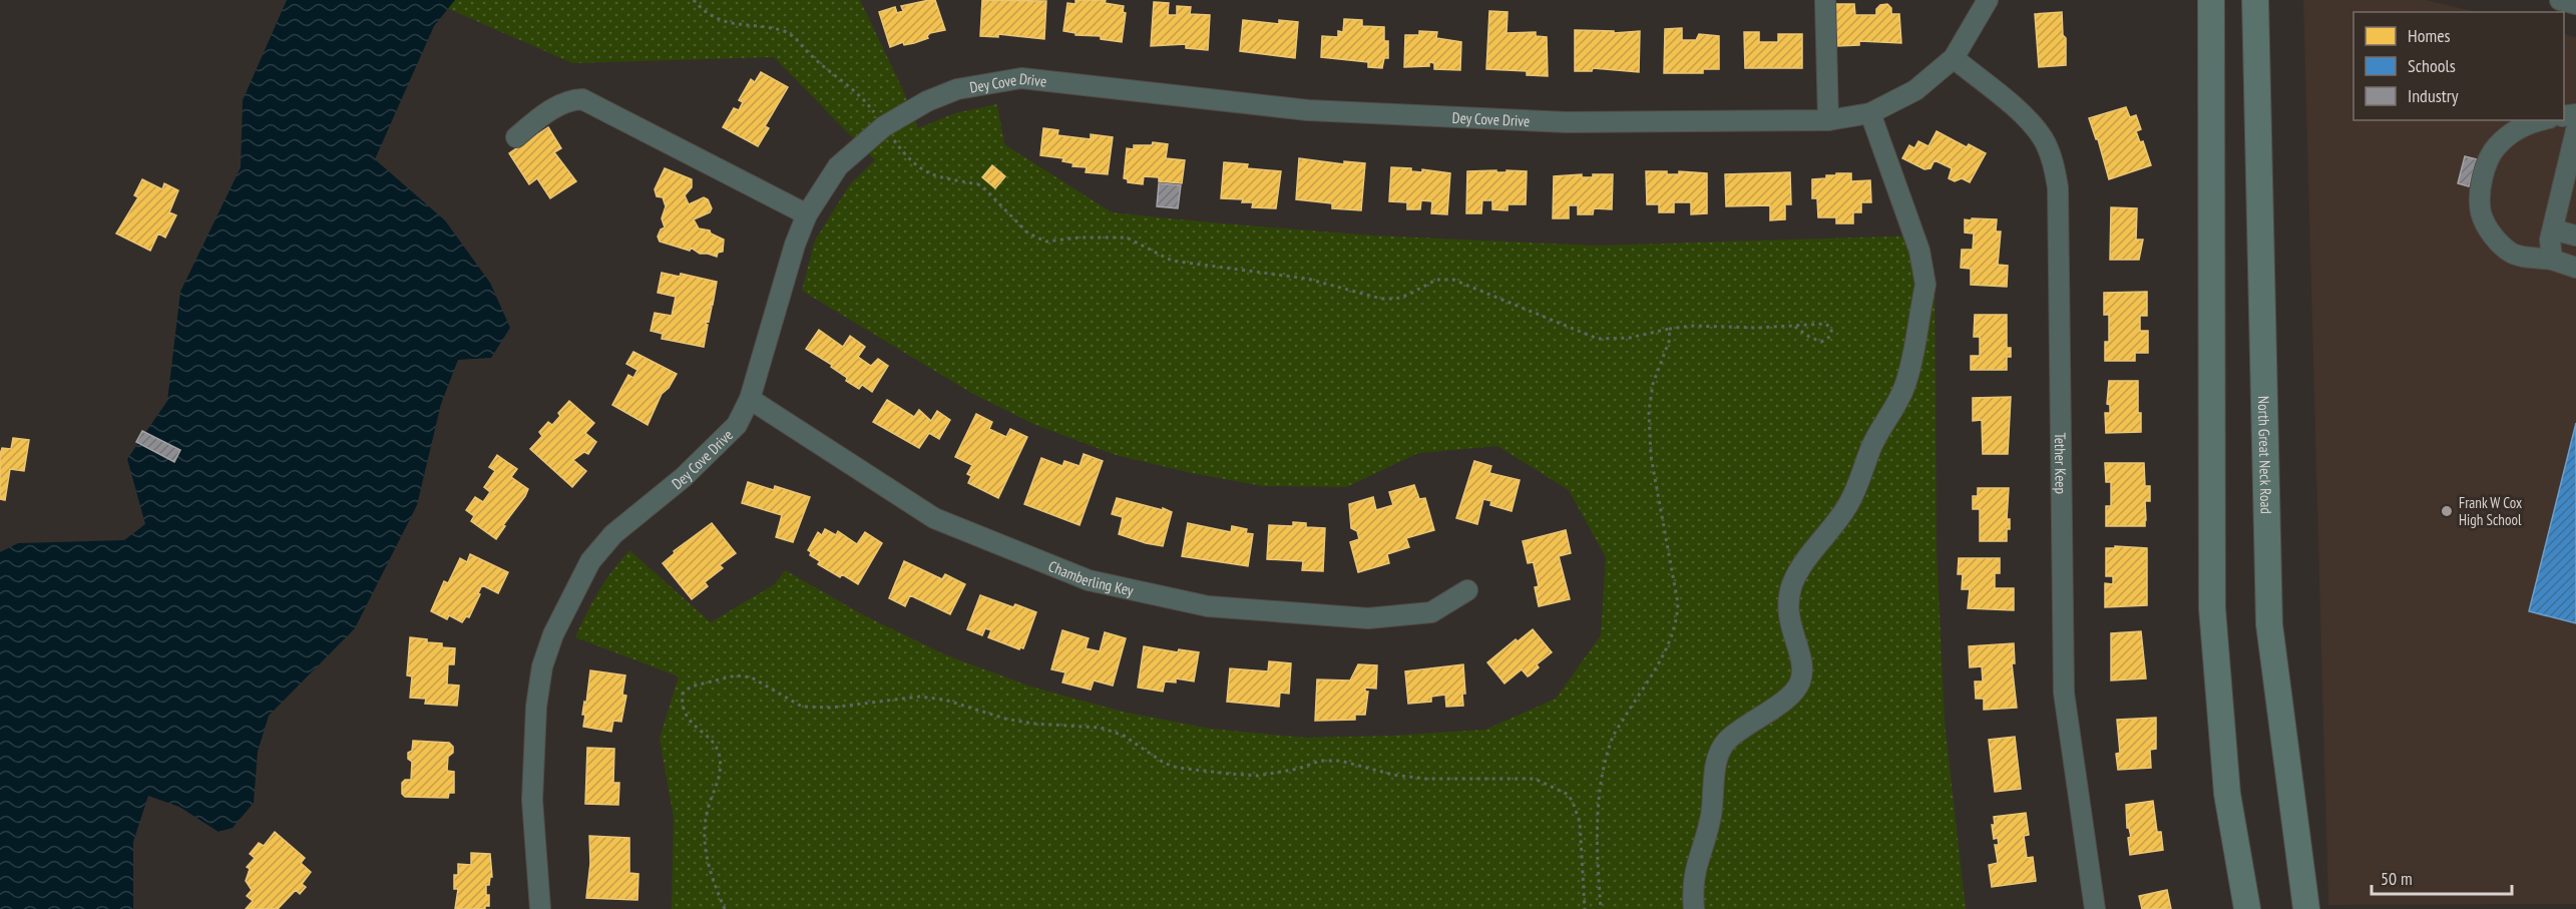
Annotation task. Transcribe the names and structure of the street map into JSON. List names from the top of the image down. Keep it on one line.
{"streets":{"main road":["North Great Neck Road"],"street":["Dey Cove Drive","Tether Keep","Chamberling Key"]},"crossings":[["Dey Cove Drive","Tether Keep"],["Dey Cove Drive","Chamberling Key"]],"places":["Frank W Cox High School"],"legend":["Homes","Schools","Industry"],"scale_bar":"50 m"}
